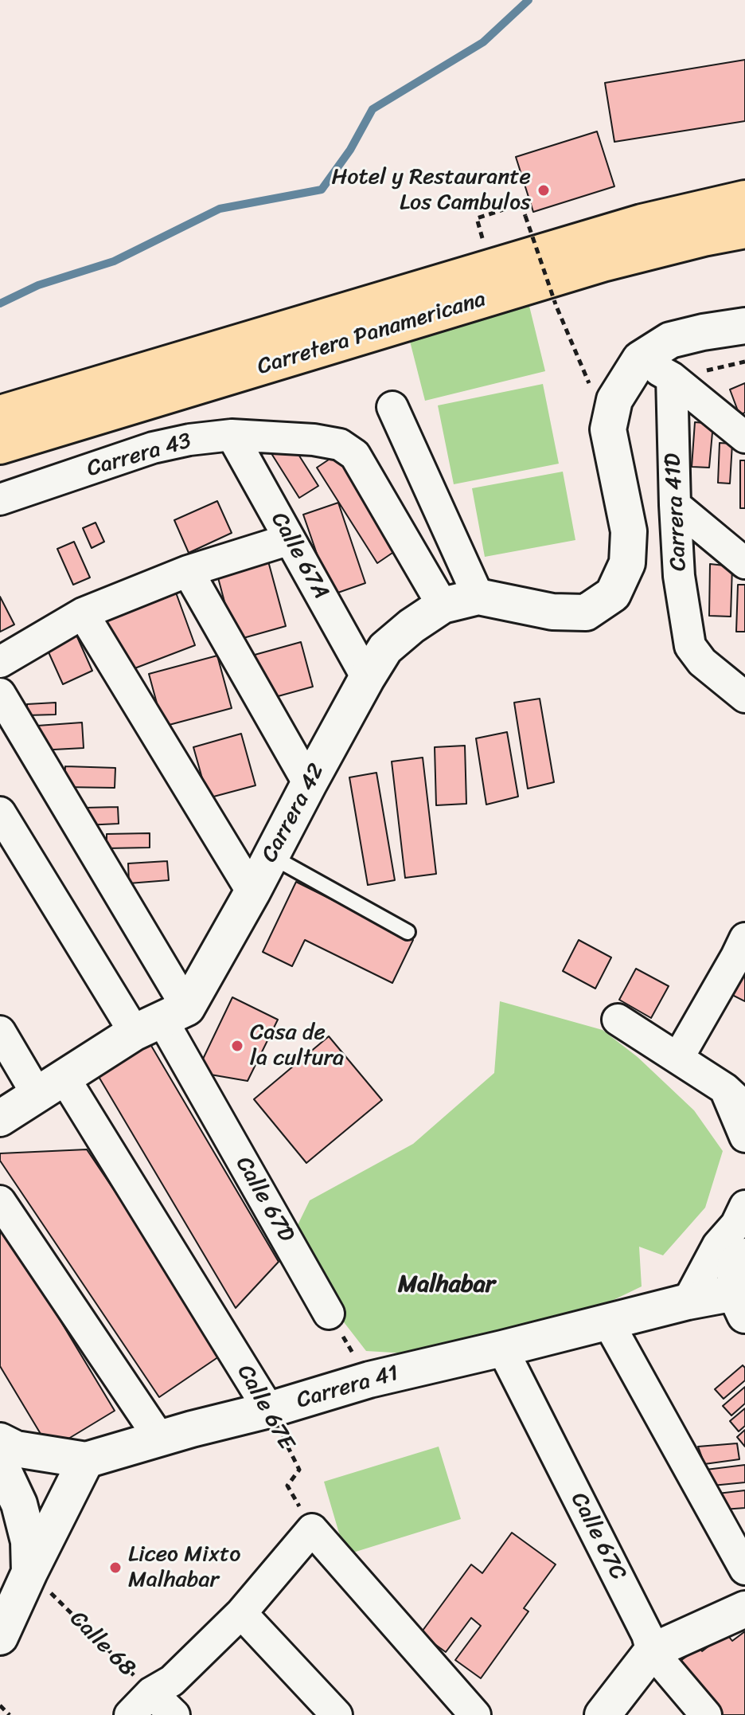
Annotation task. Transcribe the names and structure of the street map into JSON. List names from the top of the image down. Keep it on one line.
{"streets":{"highway":["Carretera Panamericana"],"main road":["Carrera 42","Carrera 41"],"street":["Carrera 43","Carrera 41D","Calle 67A","Calle 67D","Calle 67E","Calle 67C","Calle 68"]},"crossings":[["Carrera 43","Calle 67A"],["Carrera 43","Carrera 42"],["Calle 67A","Carrera 42"],["Carrera 42","Calle 67D"],["Carrera 42","Calle 67E"],["Carrera 41","Calle 67E"],["Carrera 41","Calle 67C"]],"districts":["Malhabar"],"places":["Hotel y Restaurante Los Cambulos","Casa de la cultura","Liceo Mixto Malhabar"]}
